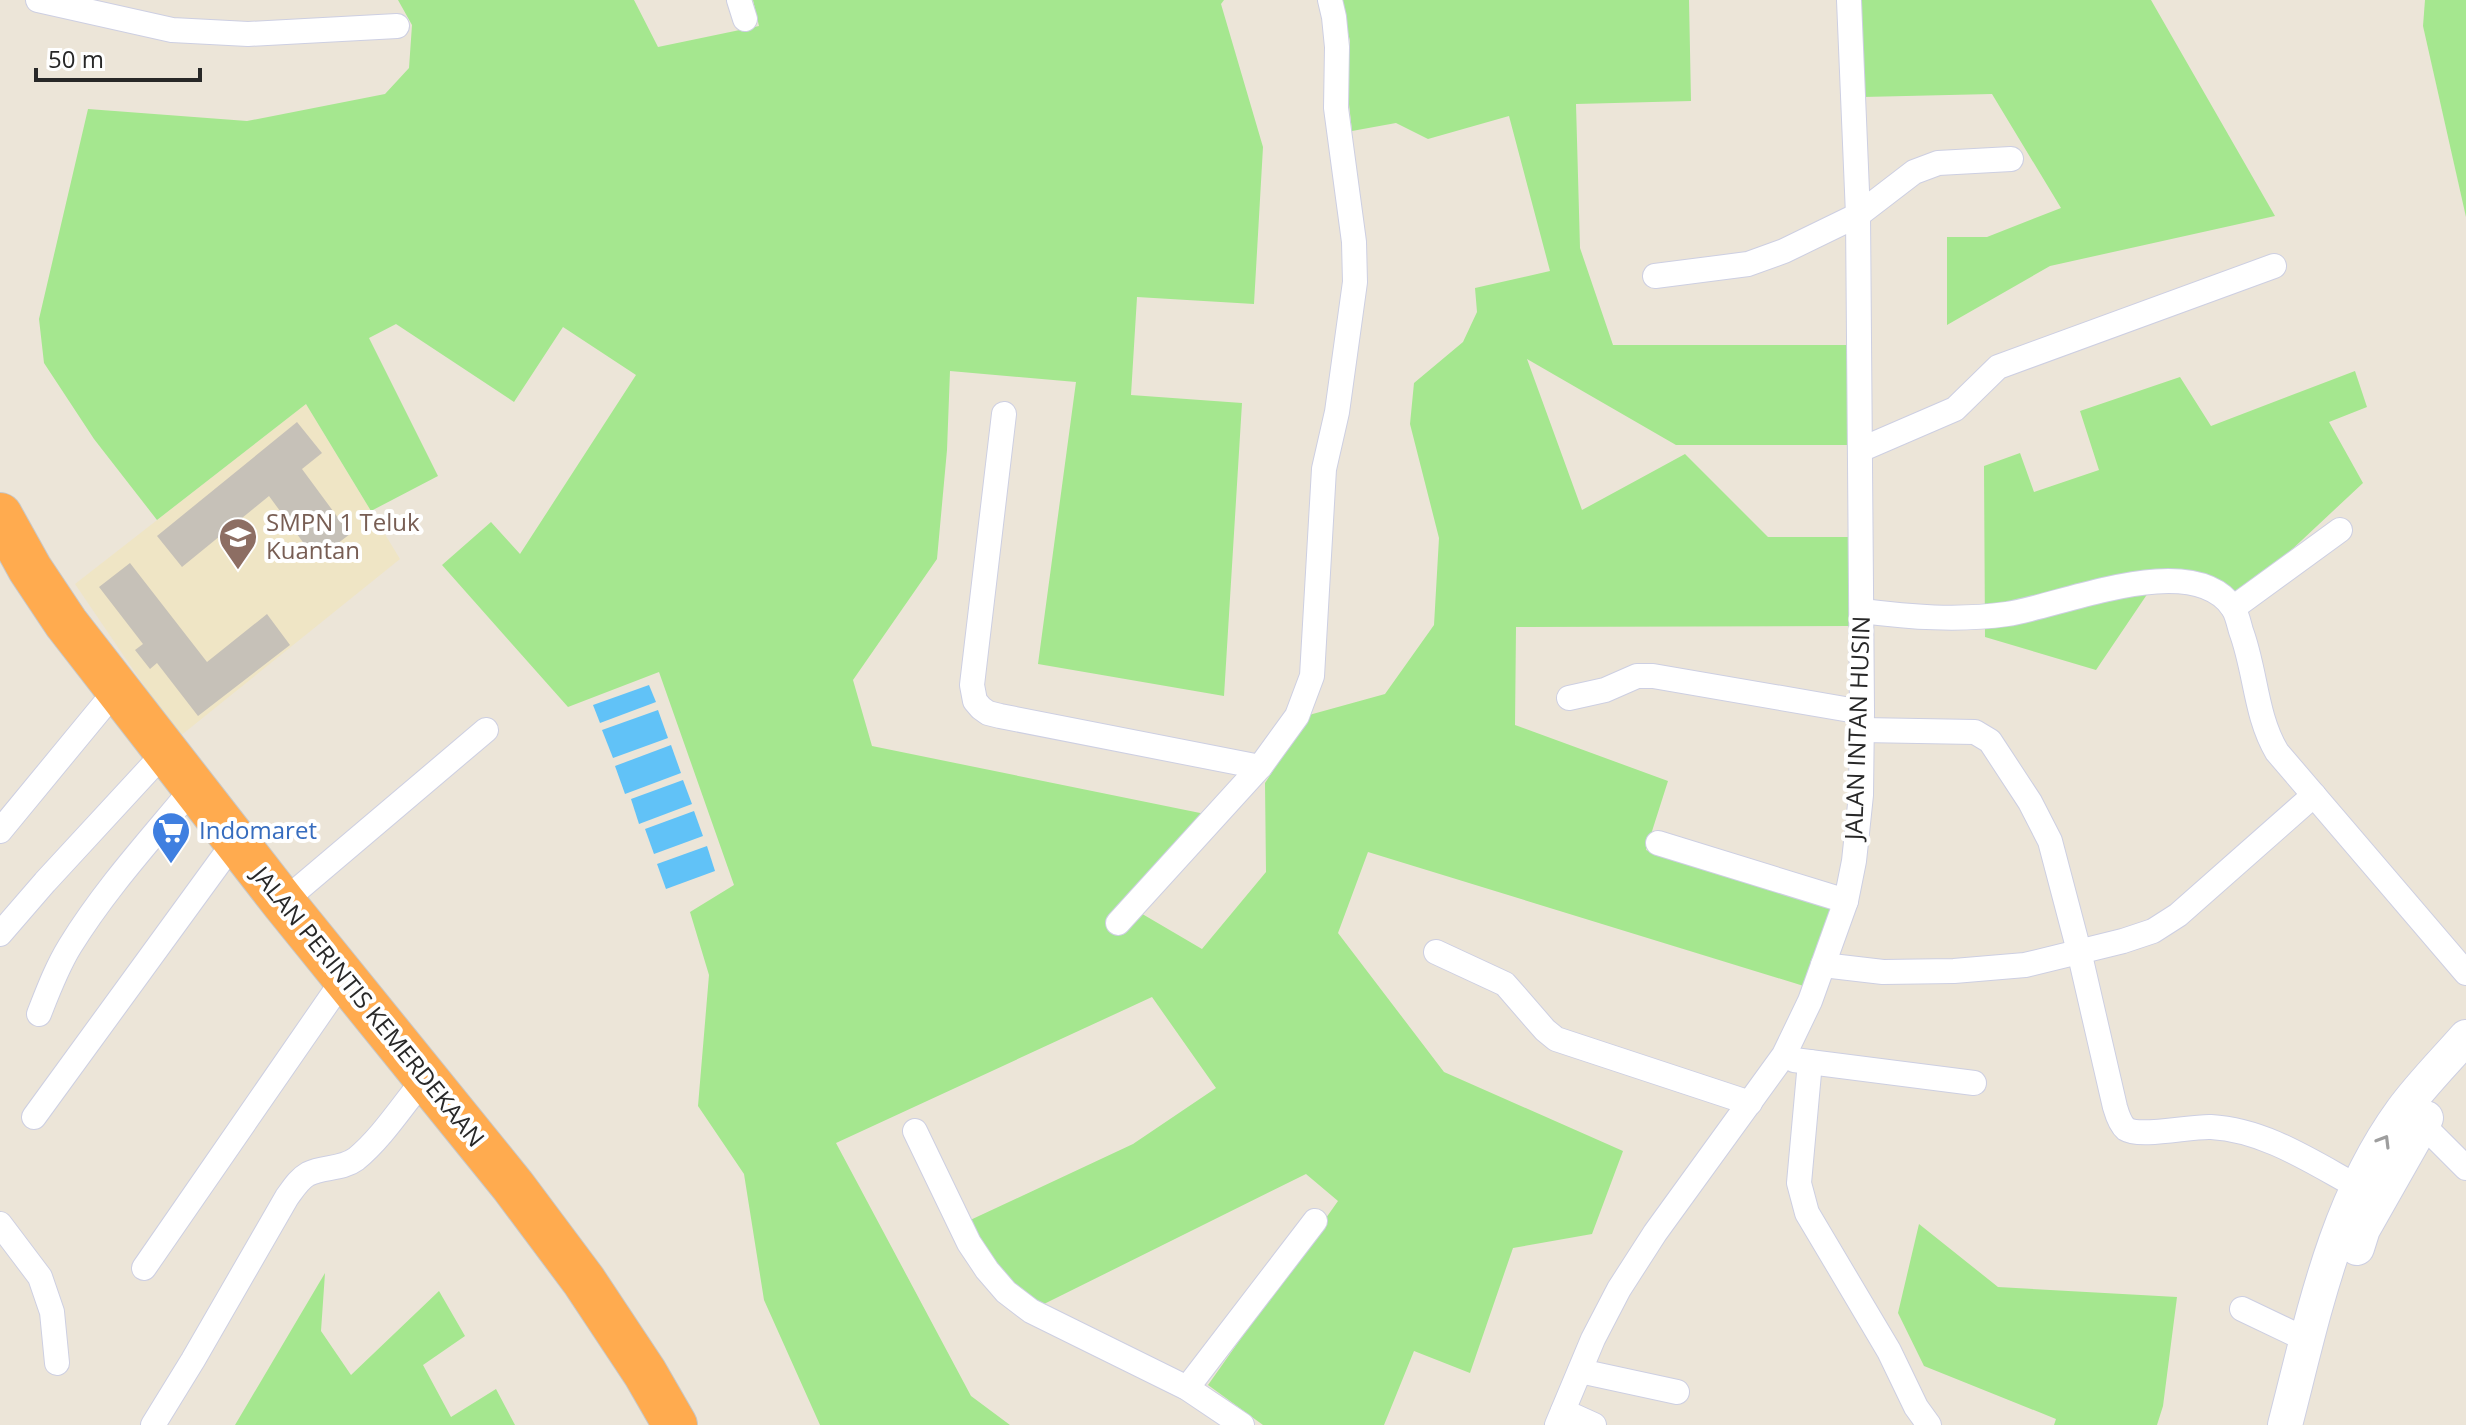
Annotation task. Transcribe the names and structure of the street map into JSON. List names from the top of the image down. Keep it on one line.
{"streets":{"highway":["JALAN PERINTIS KEMERDEKAAN"],"street":["JALAN INTAN HUSIN"]},"places":{"school or university":["SMPN 1 Teluk Kuantan"],"supermarket":["Indomaret"]},"scale_bar":"50 m"}
